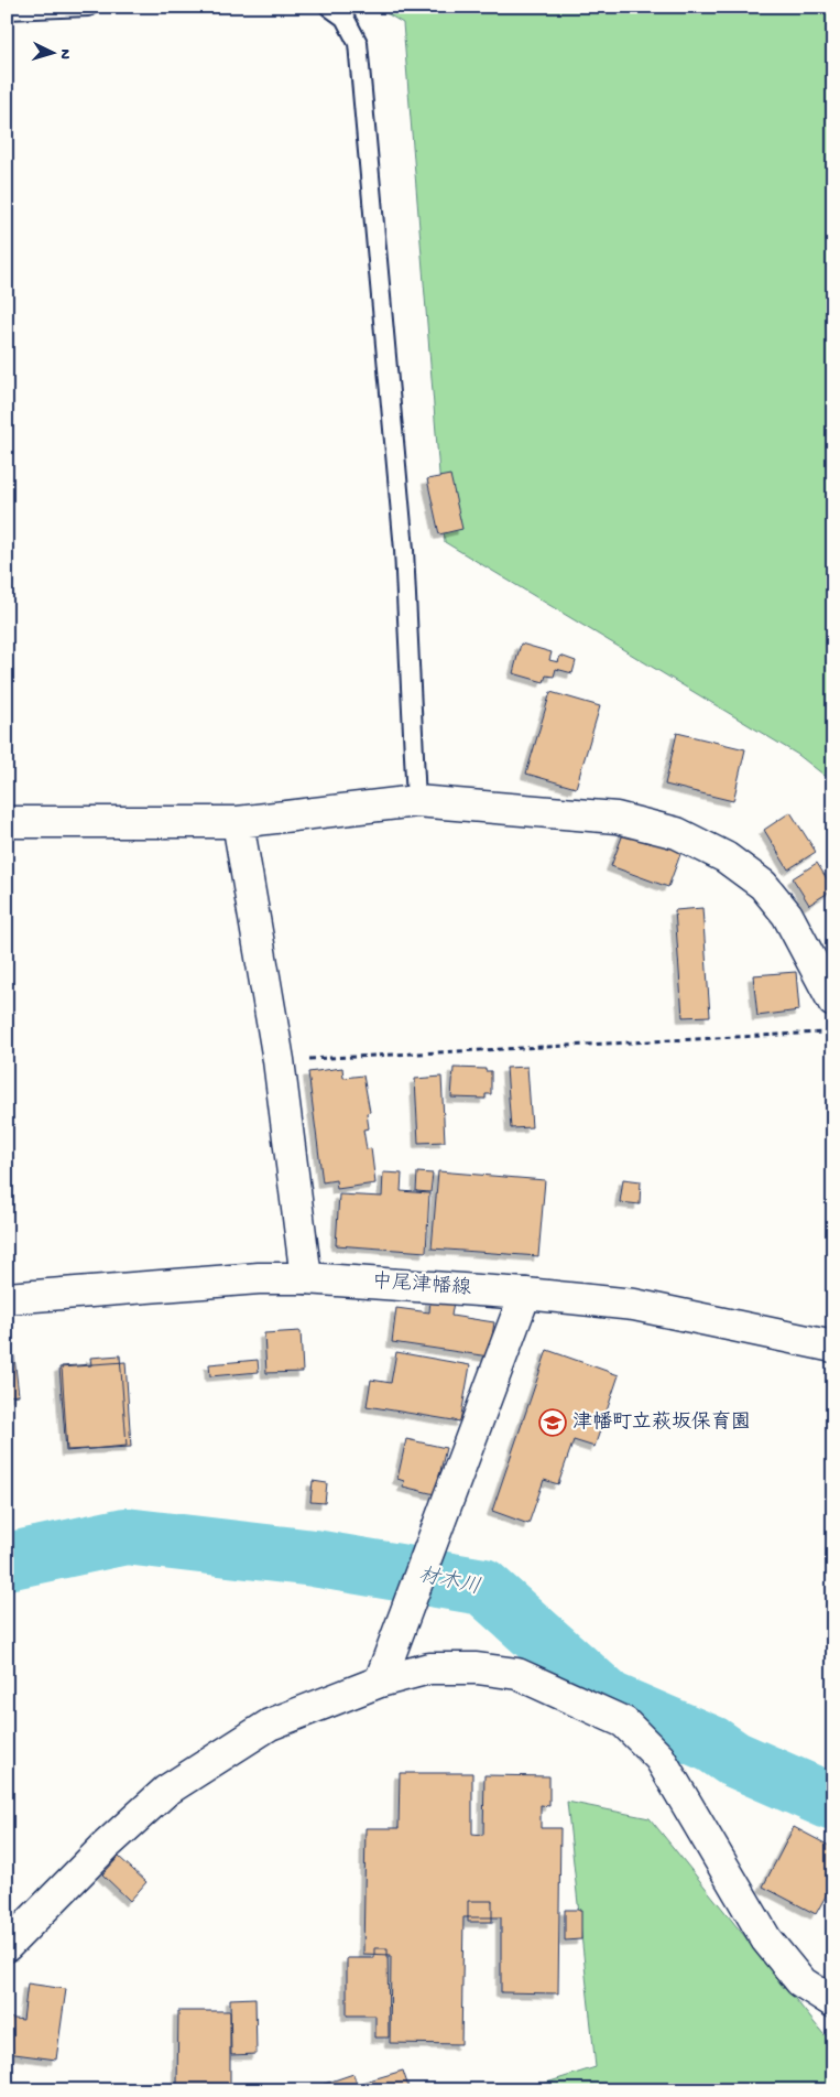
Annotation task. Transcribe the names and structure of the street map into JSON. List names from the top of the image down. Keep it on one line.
{"streets":{"street":["中尾津幡線"]},"water":["材木川"],"places":{"school or university":["津幡町立萩坂保育園"]},"north":"right"}
